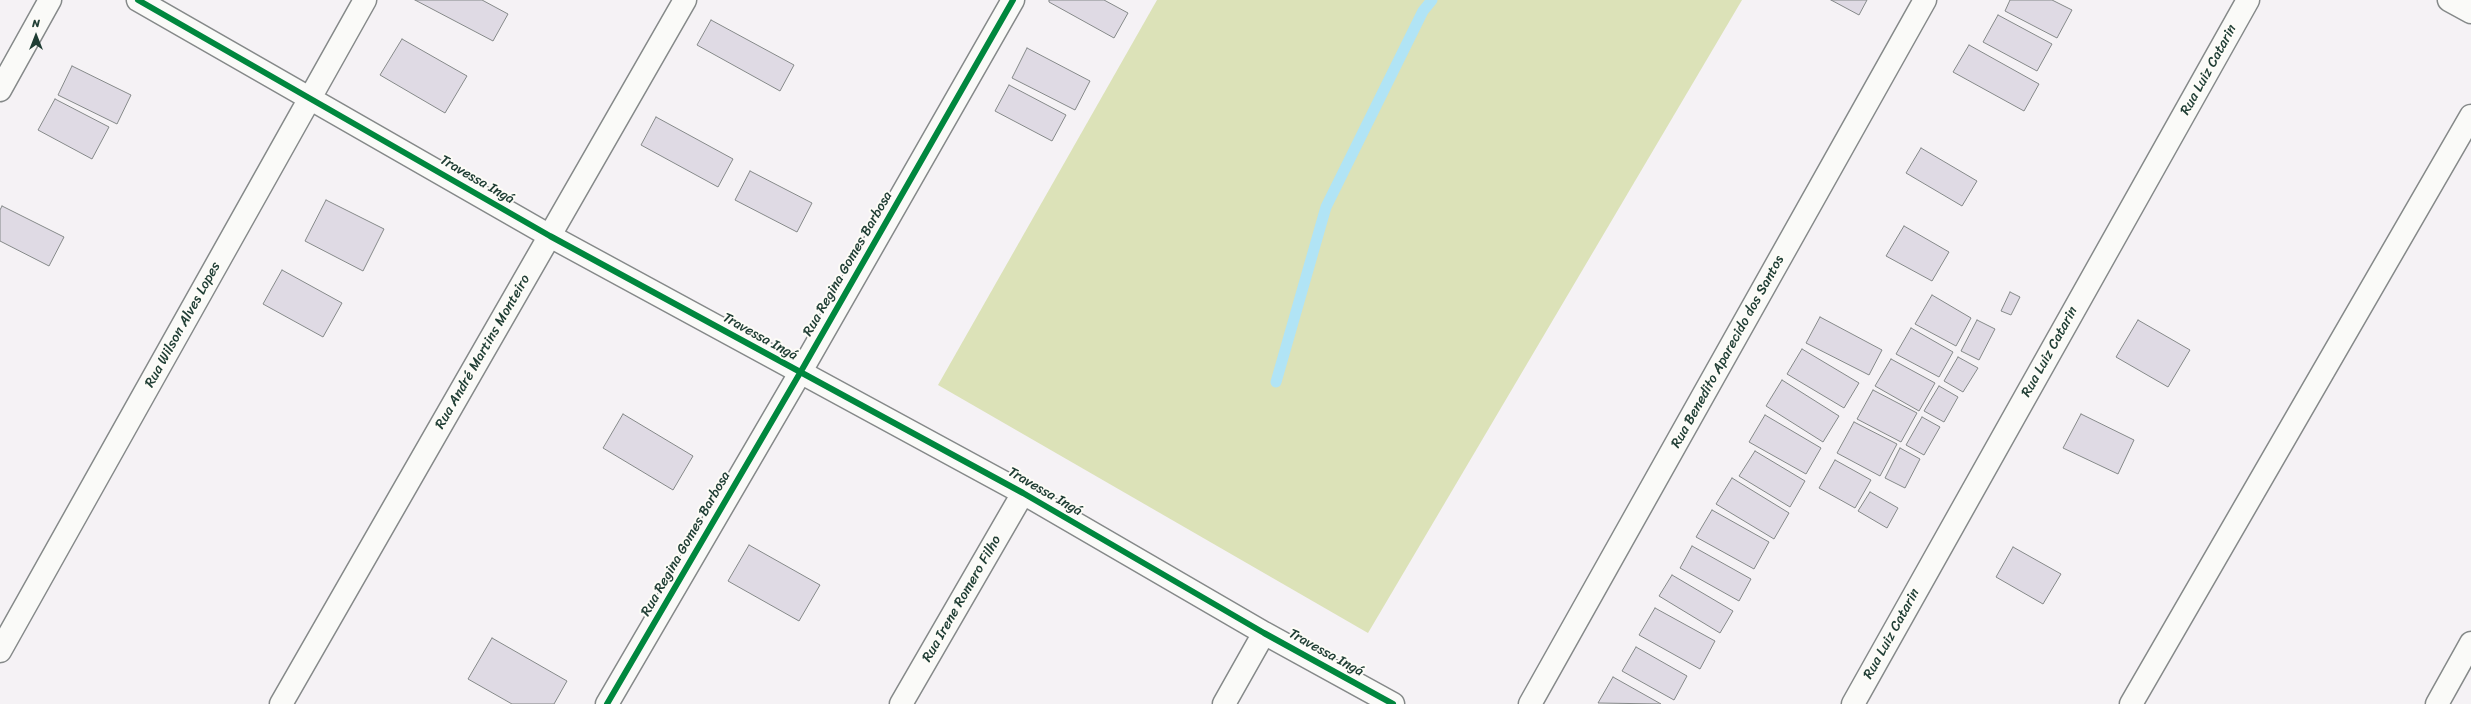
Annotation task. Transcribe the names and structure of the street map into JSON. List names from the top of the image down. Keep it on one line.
{"streets":{"street":["Rua Luiz Catarin","Travessa Ingá","Rua Regina Gomes Barbosa","Rua Wilson Alves Lopes","Rua André Martins Monteiro","Rua Benedito Aparecido dos Santos","Rua Irene Romero Filho"]},"crossings":[["Travessa Ingá","Rua Regina Gomes Barbosa"],["Travessa Ingá","Rua Wilson Alves Lopes"],["Travessa Ingá","Rua André Martins Monteiro"],["Travessa Ingá","Rua Irene Romero Filho"]],"north":"top"}
